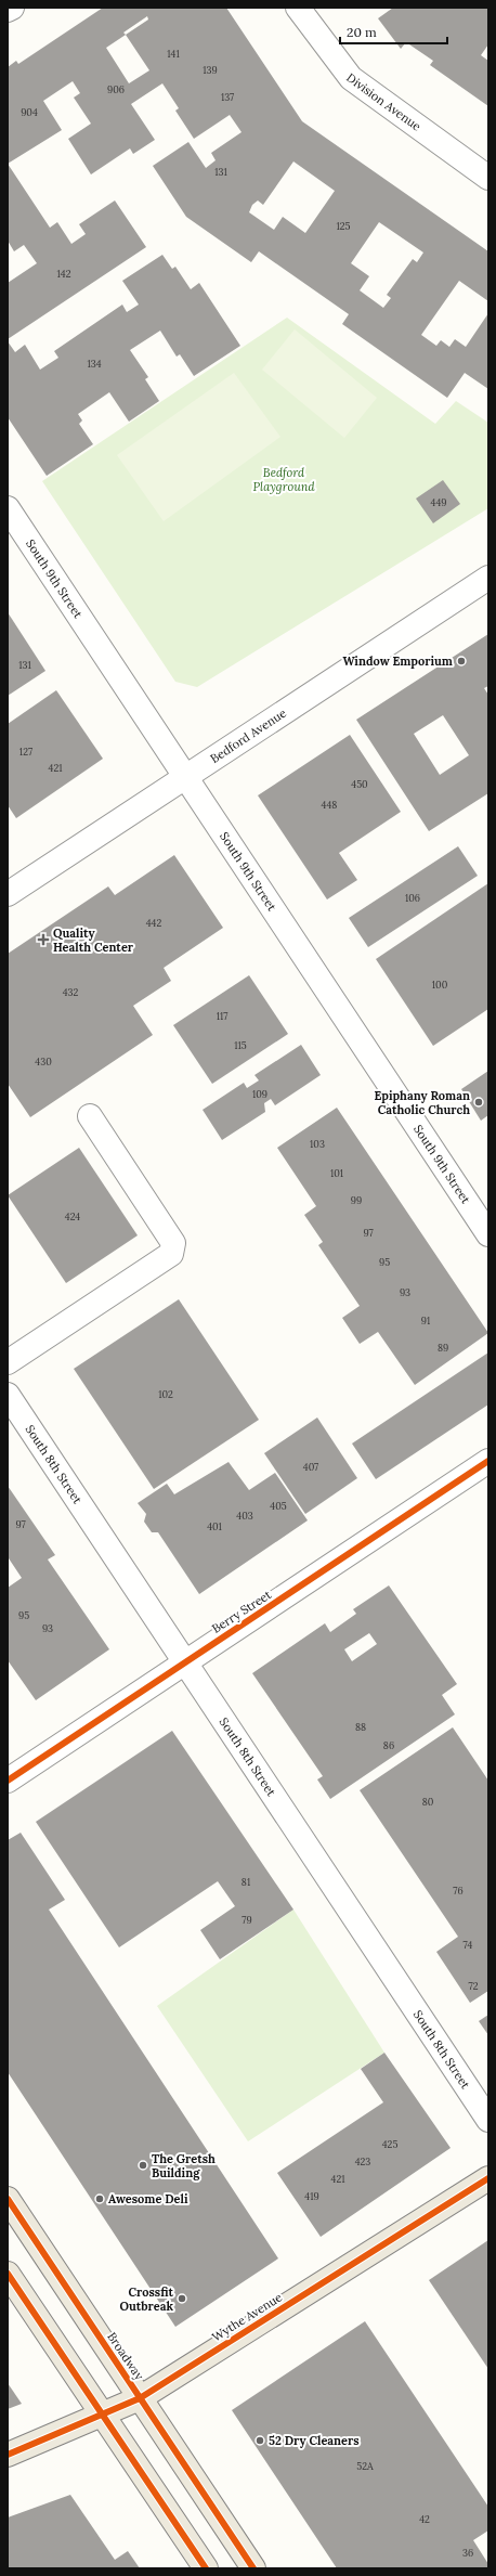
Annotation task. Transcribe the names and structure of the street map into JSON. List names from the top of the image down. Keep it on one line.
{"streets":{"main road":["Wythe Avenue","Broadway"],"street":["Division Avenue","South 9th Street","Bedford Avenue","South 8th Street","Berry Street"]},"crossings":[["South 9th Street","Bedford Avenue"],["South 8th Street","Berry Street"],["Wythe Avenue","Broadway"]],"parks":["Bedford Playground"],"places":{"other":["Window Emporium","Epiphany Roman Catholic Church","The Gretsh Building","Awesome Deli","Crossfit Outbreak","52 Dry Cleaners"],"health":["Quality Health Center"]},"house_numbers":["141","139","906","137","904","131","125","142","134","449","131","127","421","450","448","106","442","100","432","117","115","430","109","103","101","99","424","97","95","93","91","89","102","407","405","403","97","401","95","93","88","86","80","81","76","79","74","72","425","423","421","419","52A","42","36"],"scale_bar":"20 m"}
